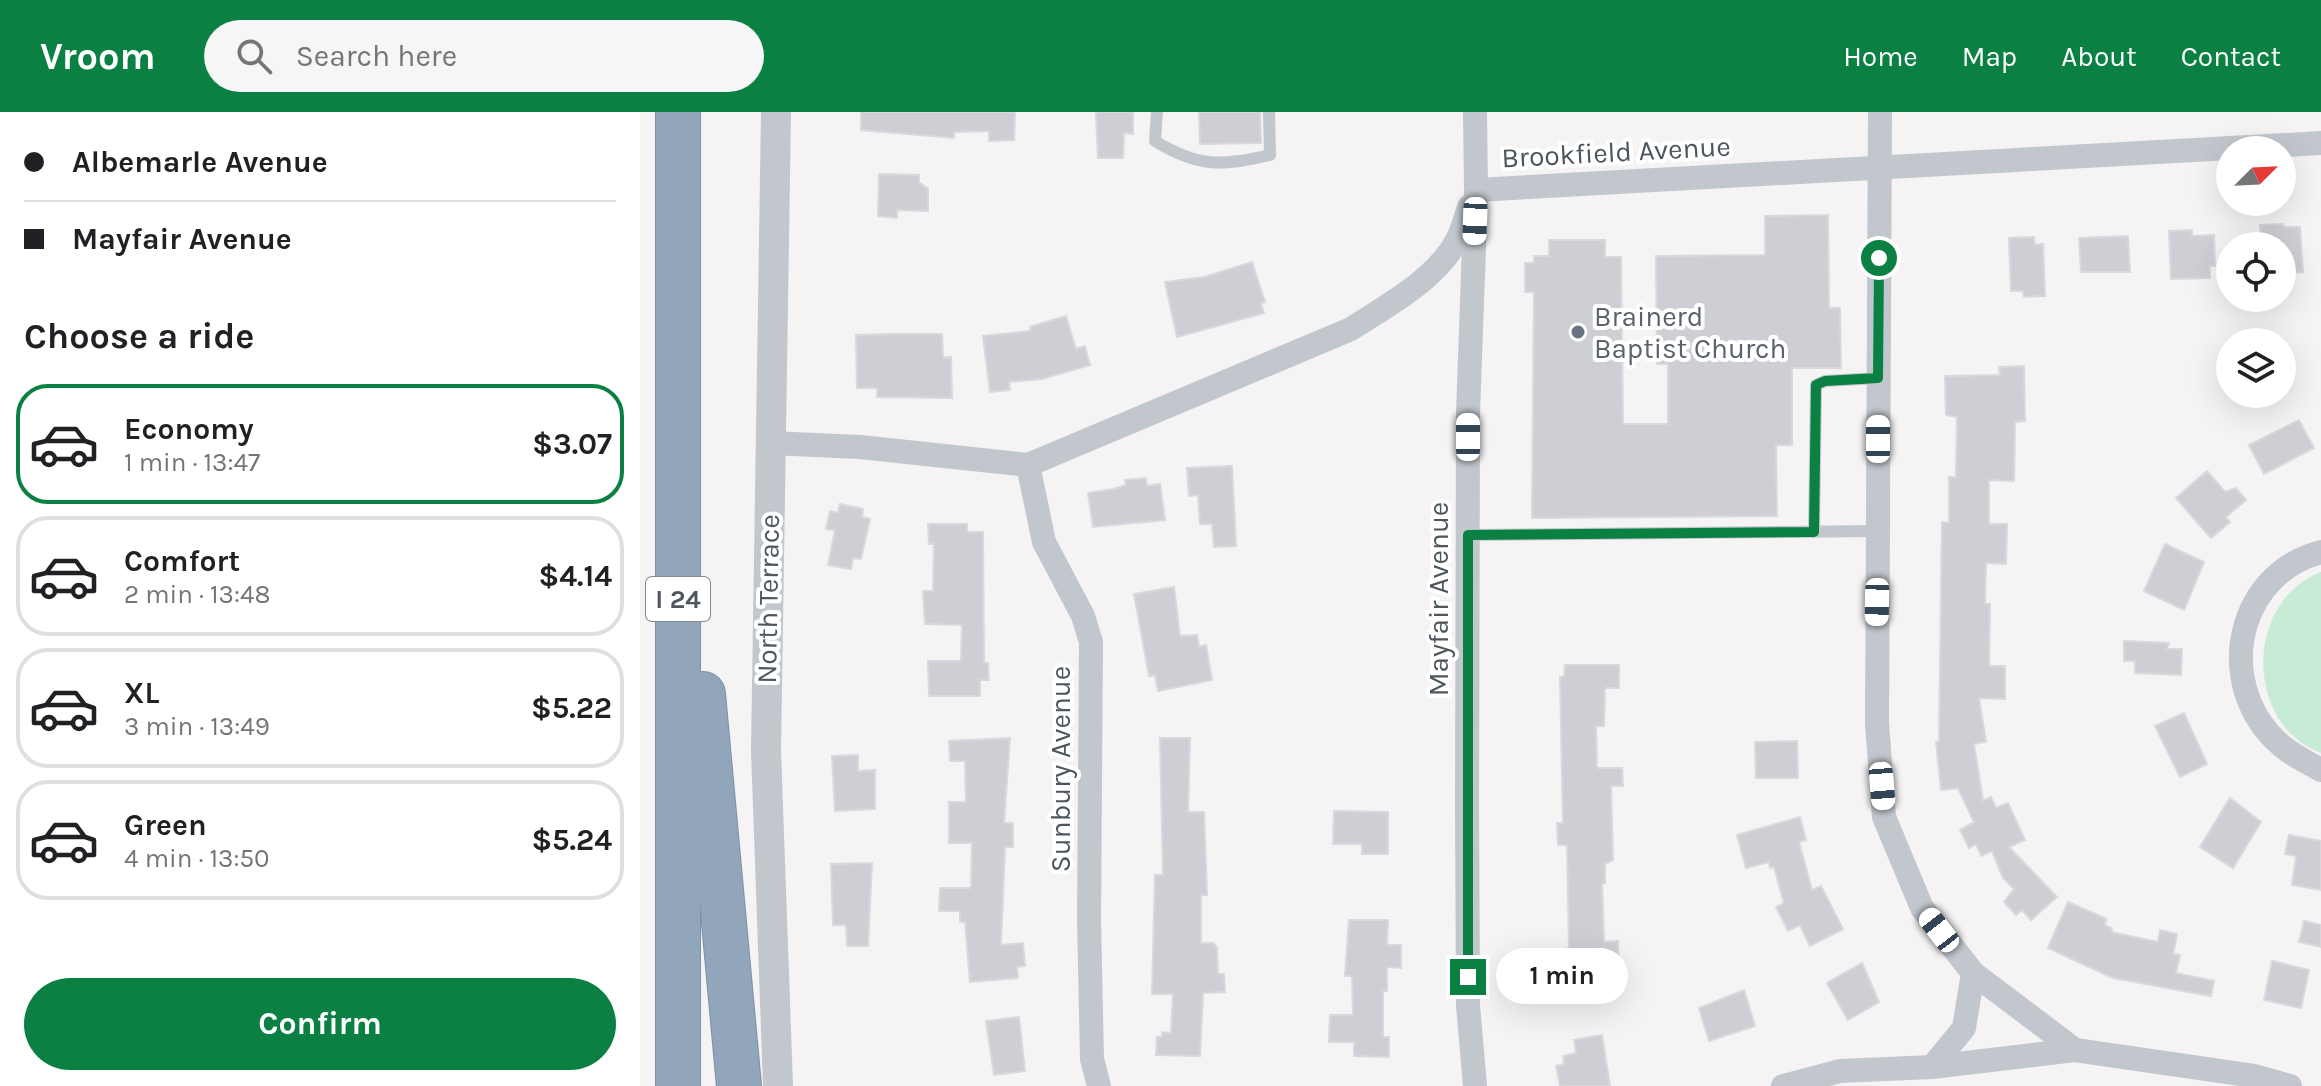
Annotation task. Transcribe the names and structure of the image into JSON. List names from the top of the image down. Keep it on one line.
{"streets":{"highway":["I 24"],"street":["Brookfield Avenue","North Terrace","Mayfair Avenue","Sunbury Avenue"]},"crossings":[["Brookfield Avenue","North Terrace"],["Brookfield Avenue","Mayfair Avenue"],["Brookfield Avenue","Sunbury Avenue"]],"places":["Brainerd Baptist Church"],"north":"top right","page":{"header":"Vroom","search":"Search here","nav":["Home","Map","About","Contact"],"banner":["Albemarle Avenue","Mayfair Avenue"],"heading":"Choose a ride","list":[{"name":"Economy","note":"1 min · 13:47","value":"$3.07"},{"name":"Comfort","note":"2 min · 13:48","value":"$4.14"},{"name":"XL","note":"3 min · 13:49","value":"$5.22"},{"name":"Green","note":"4 min · 13:50","value":"$5.24"}],"bubble":"1 min","buttons":"Confirm"}}
